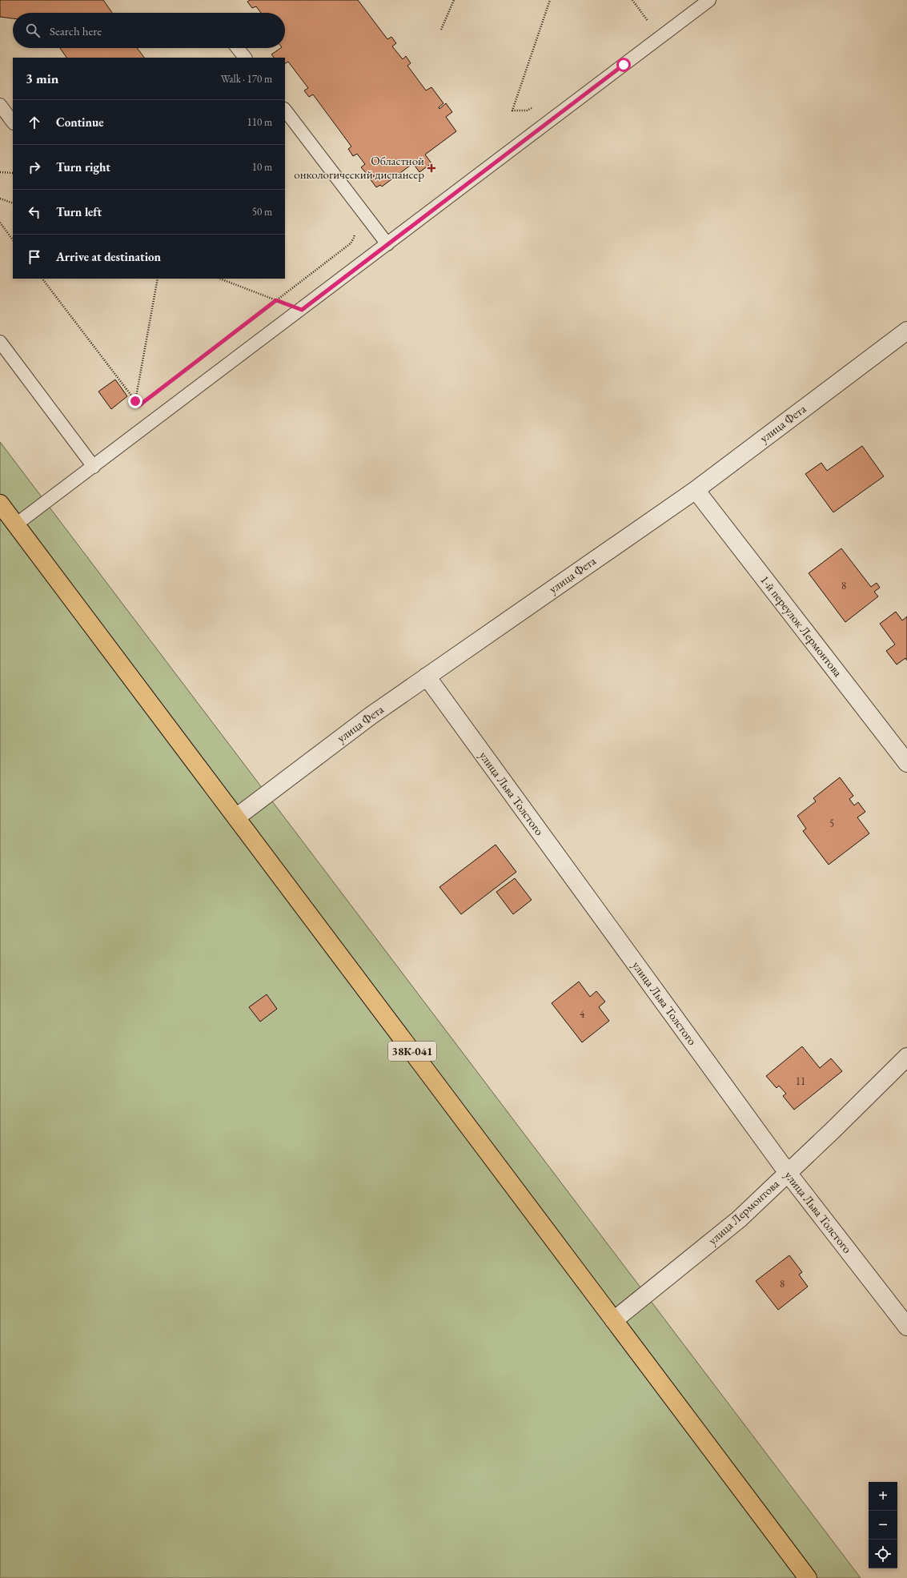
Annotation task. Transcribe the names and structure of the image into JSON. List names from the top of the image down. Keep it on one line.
{"streets":{"main road":["38К-041"],"street":["улица Фета","1-й переулок Лермонтова","улица Льва Толстого","улица Лермонтова"]},"crossings":[["улица Фета","1-й переулок Лермонтова"],["улица Фета","улица Льва Толстого"],["улица Фета","38К-041"],["улица Льва Толстого","улица Лермонтова"],["38К-041","улица Лермонтова"]],"places":{"health":["Областной онкологический диспансер"]},"house_numbers":["8","5","4","11","8"],"page":{"search":"Search here","heading":["3 min","Walk · 170 m"],"list":[["Continue","110 m"],["Turn right","10 m"],["Turn left","50 m"],"Arrive at destination"],"map_buttons":["+","−"]}}
